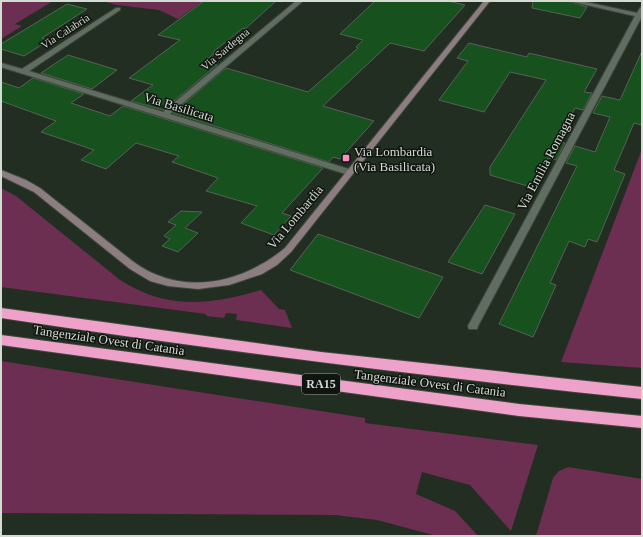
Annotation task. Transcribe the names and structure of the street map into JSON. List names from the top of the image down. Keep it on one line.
{"streets":{"highway":["Tangenziale Ovest di Catania","RA15"],"street":["Via Calabria","Via Sardegna","Via Basilicata","Via Emilia Romagna","Via Lombardia"]},"crossings":[["Via Calabria","Via Basilicata"],["Via Sardegna","Via Basilicata"],["Via Basilicata","Via Lombardia"]],"places":{"transit":["Via Lombardia (Via Basilicata)"]}}
